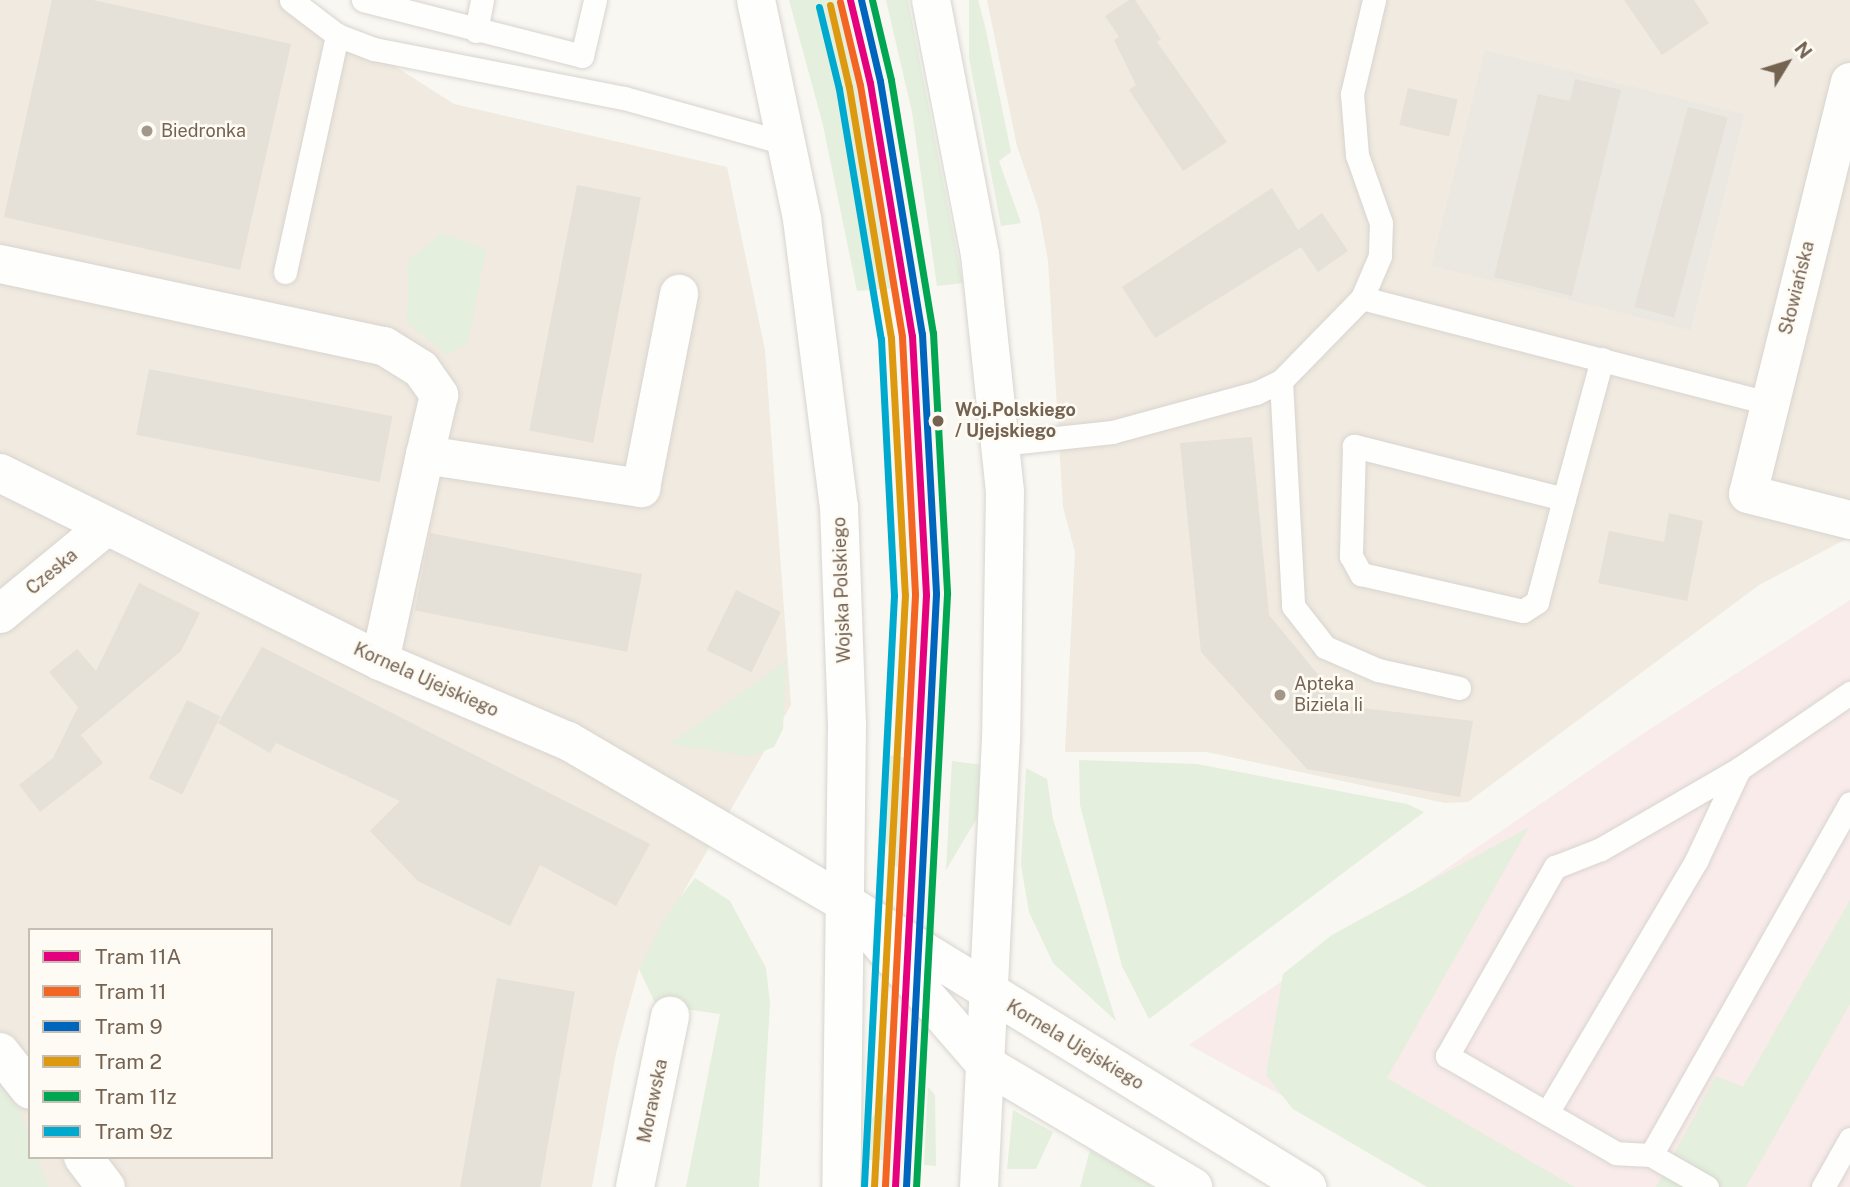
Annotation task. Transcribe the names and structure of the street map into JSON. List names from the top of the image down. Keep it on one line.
{"streets":{"street":["Słowiańska","Czeska","Wojska Polskiego","Kornela Ujejskiego","Morawska"]},"crossings":[["Czeska","Kornela Ujejskiego"],["Wojska Polskiego","Kornela Ujejskiego"]],"places":["Biedronka","Woj.Polskiego / Ujejskiego","Apteka Biziela Ii"],"lines":["tram line 11A","tram line 9","tram line 11z","tram line 11","tram line 2","tram line 9z"],"legend":["Tram 11A","Tram 11","Tram 9","Tram 2","Tram 11z","Tram 9z"],"north":"top right"}
